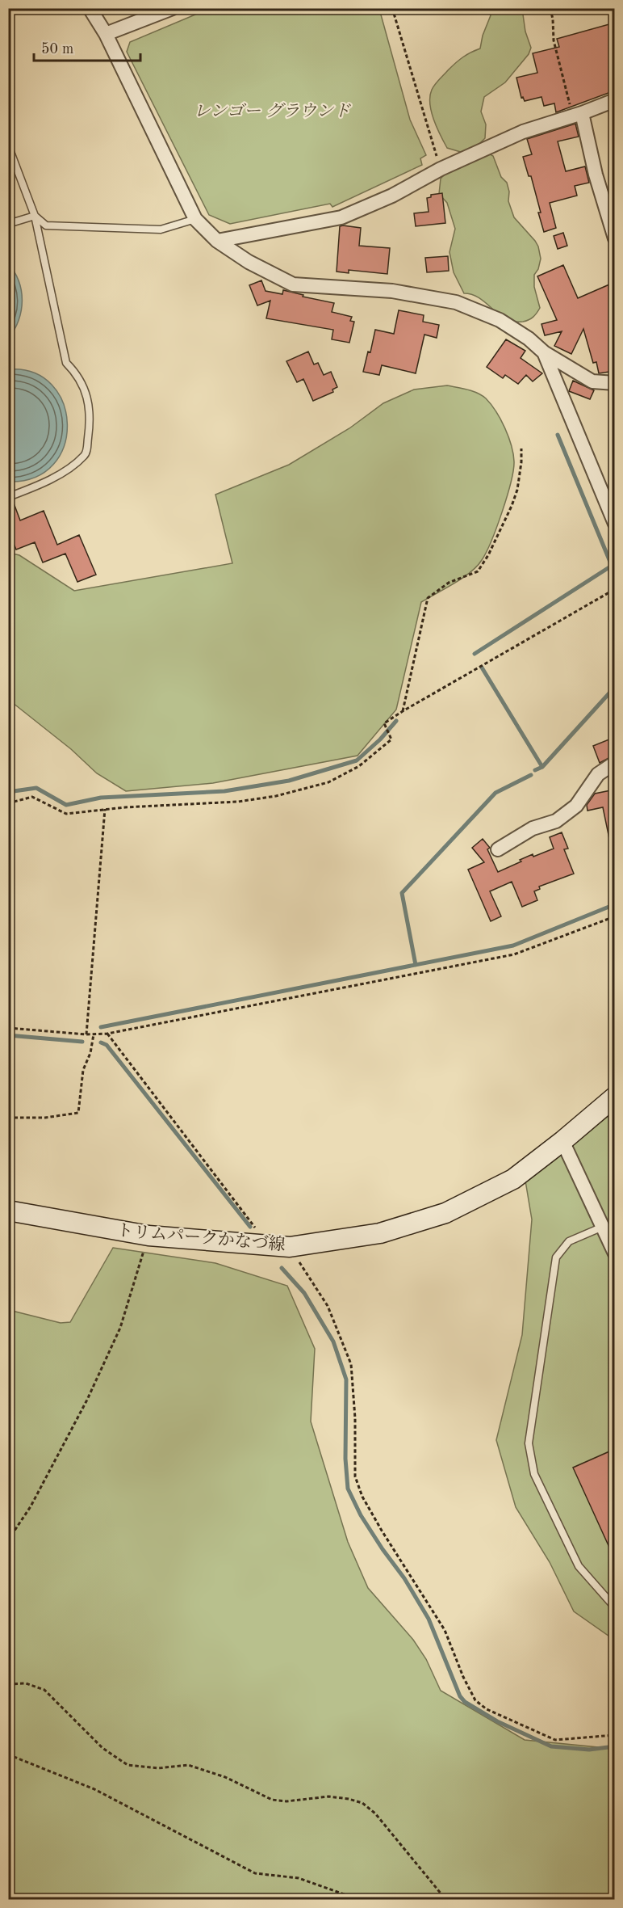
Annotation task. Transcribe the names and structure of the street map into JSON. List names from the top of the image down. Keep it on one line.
{"streets":{"main road":["トリムパークかなづ線"]},"parks":["レンゴー グラウンド"],"scale_bar":"50 m"}
